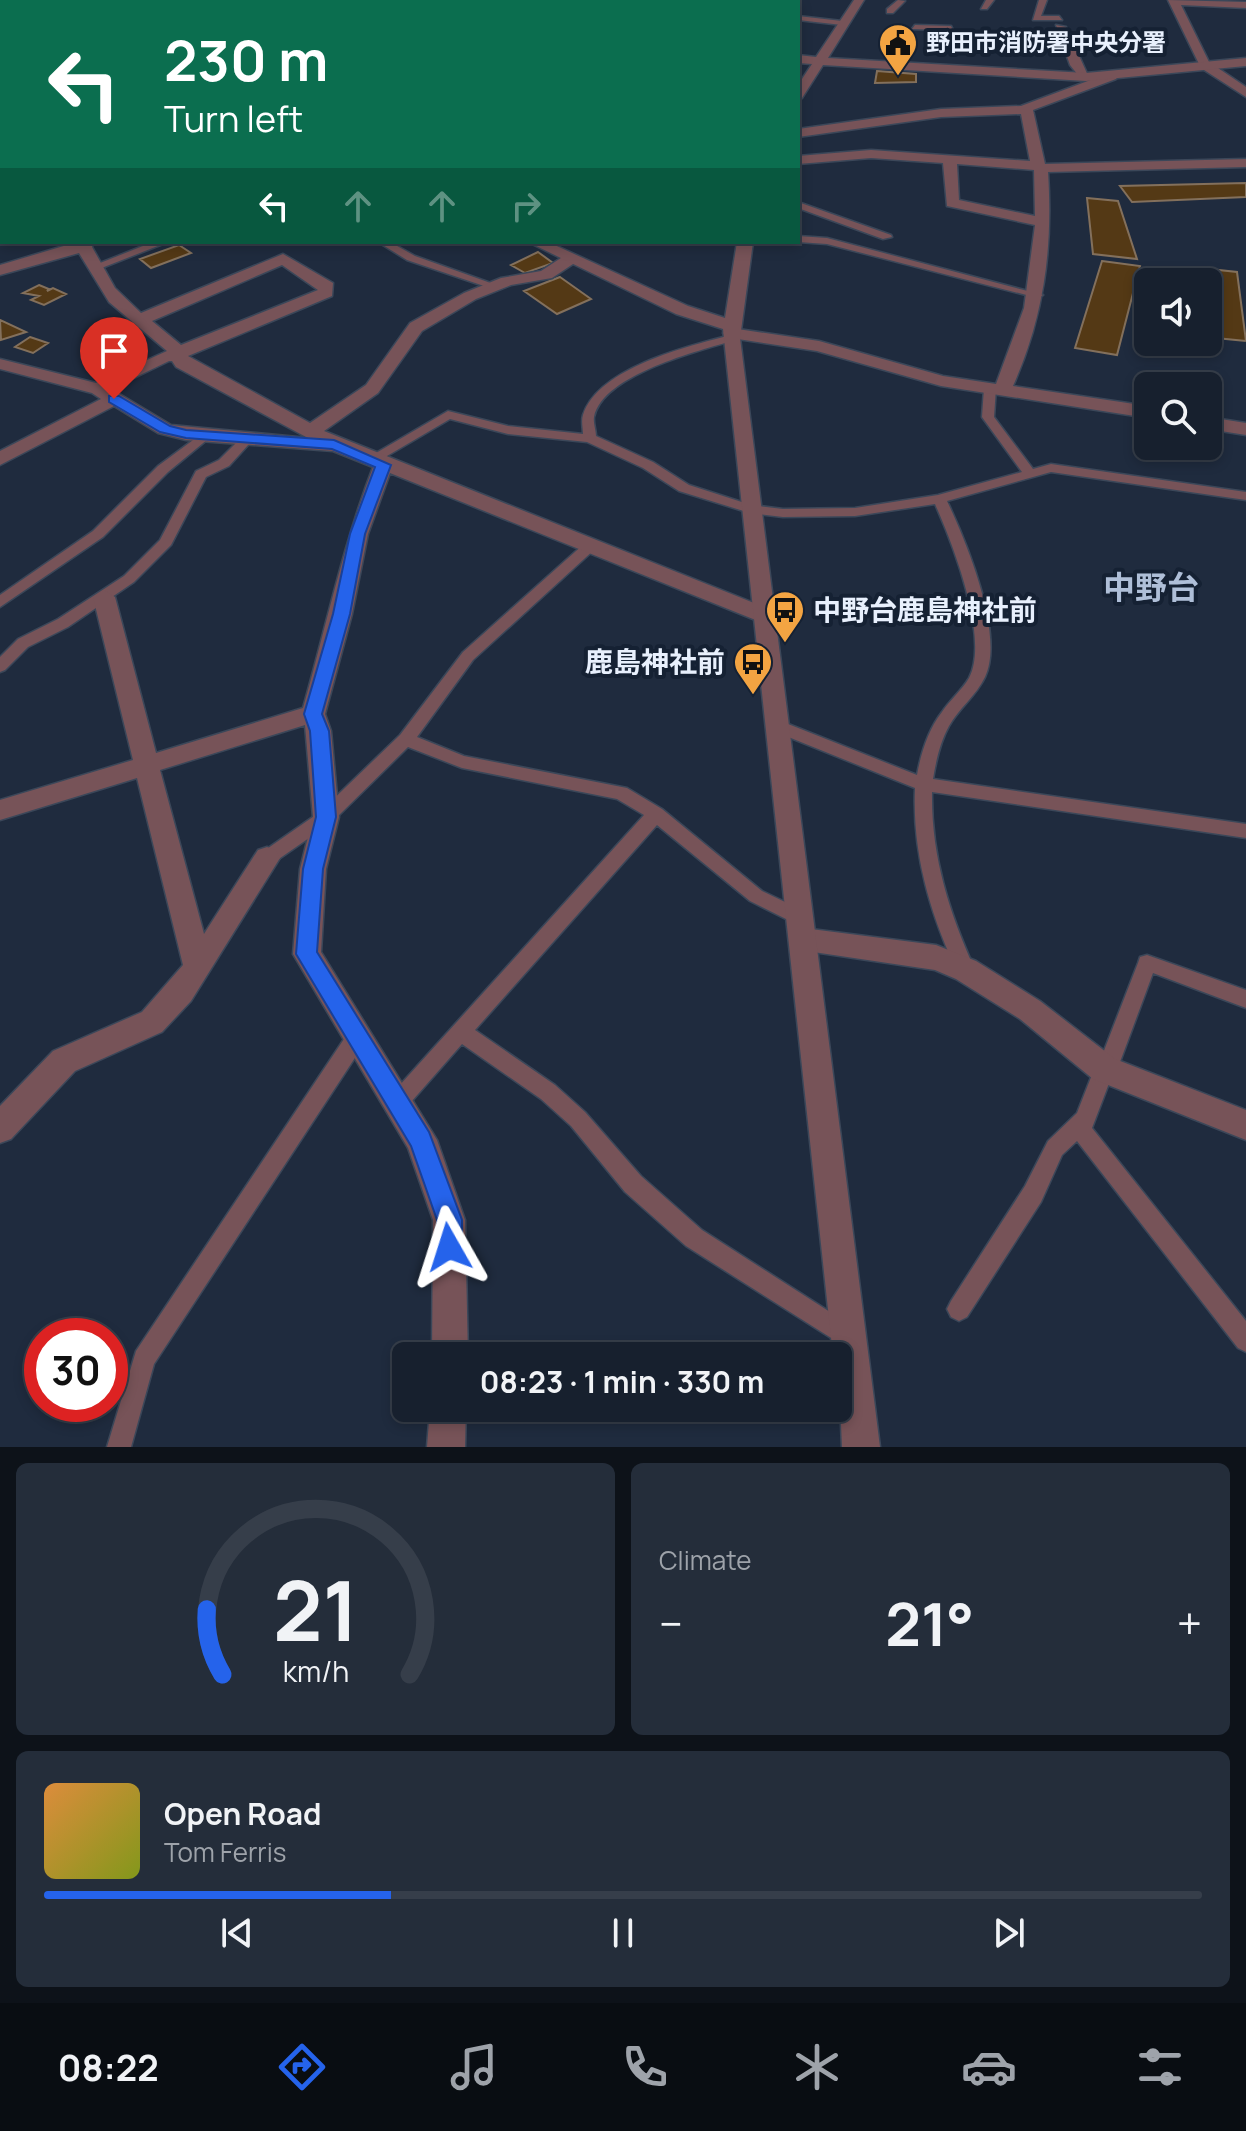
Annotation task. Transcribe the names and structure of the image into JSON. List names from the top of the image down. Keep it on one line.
{"districts":["中野台"],"places":{"public building":["野田市消防署中央分署"],"bus stop":["中野台鹿島神社前","鹿島神社前"]},"page":{"turn":["230 m","Turn left"],"limit":"30","trip":"08:23 · 1 min · 330 m","tile":"Climate","heat":["−","21°","+"],"song":["Open Road","Tom Ferris"],"tabs":"08:22","gauge":["21","km/h"]}}
